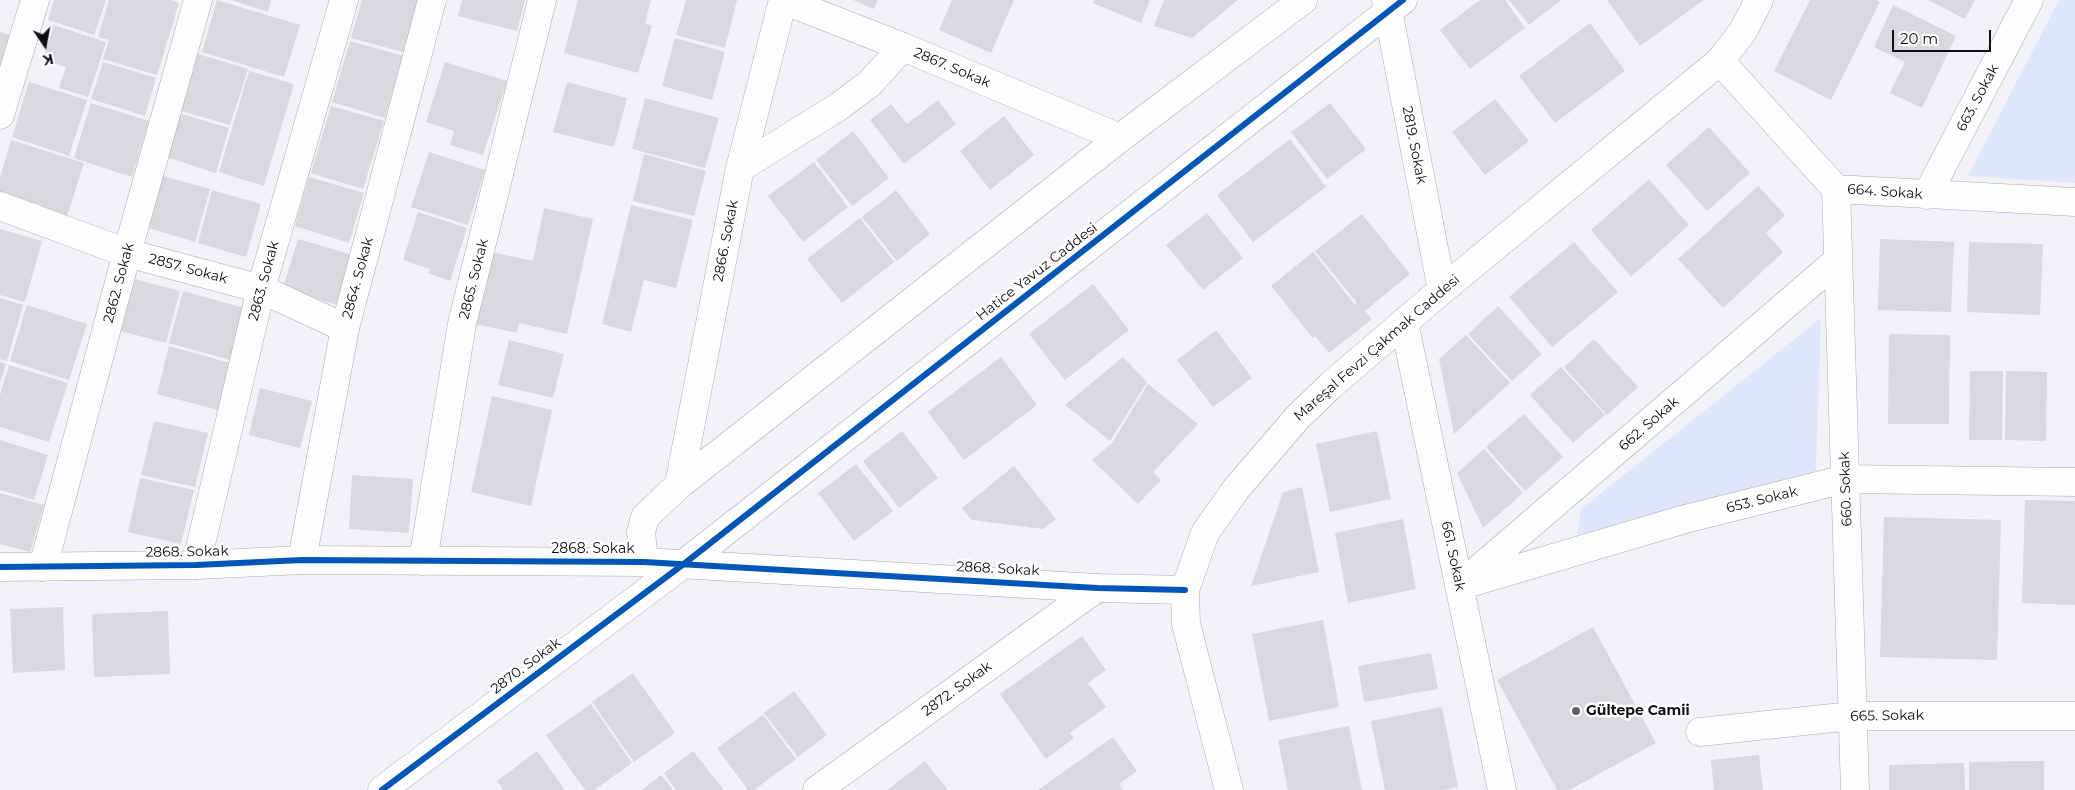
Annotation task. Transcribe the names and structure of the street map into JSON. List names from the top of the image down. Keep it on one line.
{"streets":{"street":["2867. Sokak","663. Sokak","2819. Sokak","664. Sokak","2866. Sokak","2857. Sokak","Hatice Yavuz Caddesi","2864. Sokak","2865. Sokak","2863. Sokak","2862. Sokak","Mareşal Fevzi Çakmak Caddesi","662. Sokak","660. Sokak","653. Sokak","2868. Sokak","661. Sokak","2870. Sokak","2872. Sokak","665. Sokak"]},"crossings":[["2867. Sokak","2866. Sokak"],["663. Sokak","664. Sokak"],["2819. Sokak","Hatice Yavuz Caddesi"],["2819. Sokak","Mareşal Fevzi Çakmak Caddesi"],["664. Sokak","Mareşal Fevzi Çakmak Caddesi"],["664. Sokak","660. Sokak"],["2857. Sokak","2864. Sokak"],["2857. Sokak","2863. Sokak"],["2857. Sokak","2862. Sokak"],["Hatice Yavuz Caddesi","2868. Sokak"],["Hatice Yavuz Caddesi","2870. Sokak"],["2864. Sokak","2868. Sokak"],["2865. Sokak","2868. Sokak"],["2863. Sokak","2868. Sokak"],["2862. Sokak","2868. Sokak"],["Mareşal Fevzi Çakmak Caddesi","2868. Sokak"],["Mareşal Fevzi Çakmak Caddesi","661. Sokak"],["662. Sokak","660. Sokak"],["662. Sokak","653. Sokak"],["662. Sokak","661. Sokak"],["660. Sokak","653. Sokak"],["660. Sokak","665. Sokak"],["653. Sokak","661. Sokak"],["2868. Sokak","2870. Sokak"],["2868. Sokak","2872. Sokak"]],"places":["Gültepe Camii"],"scale_bar":"20 m","north":"bottom"}
